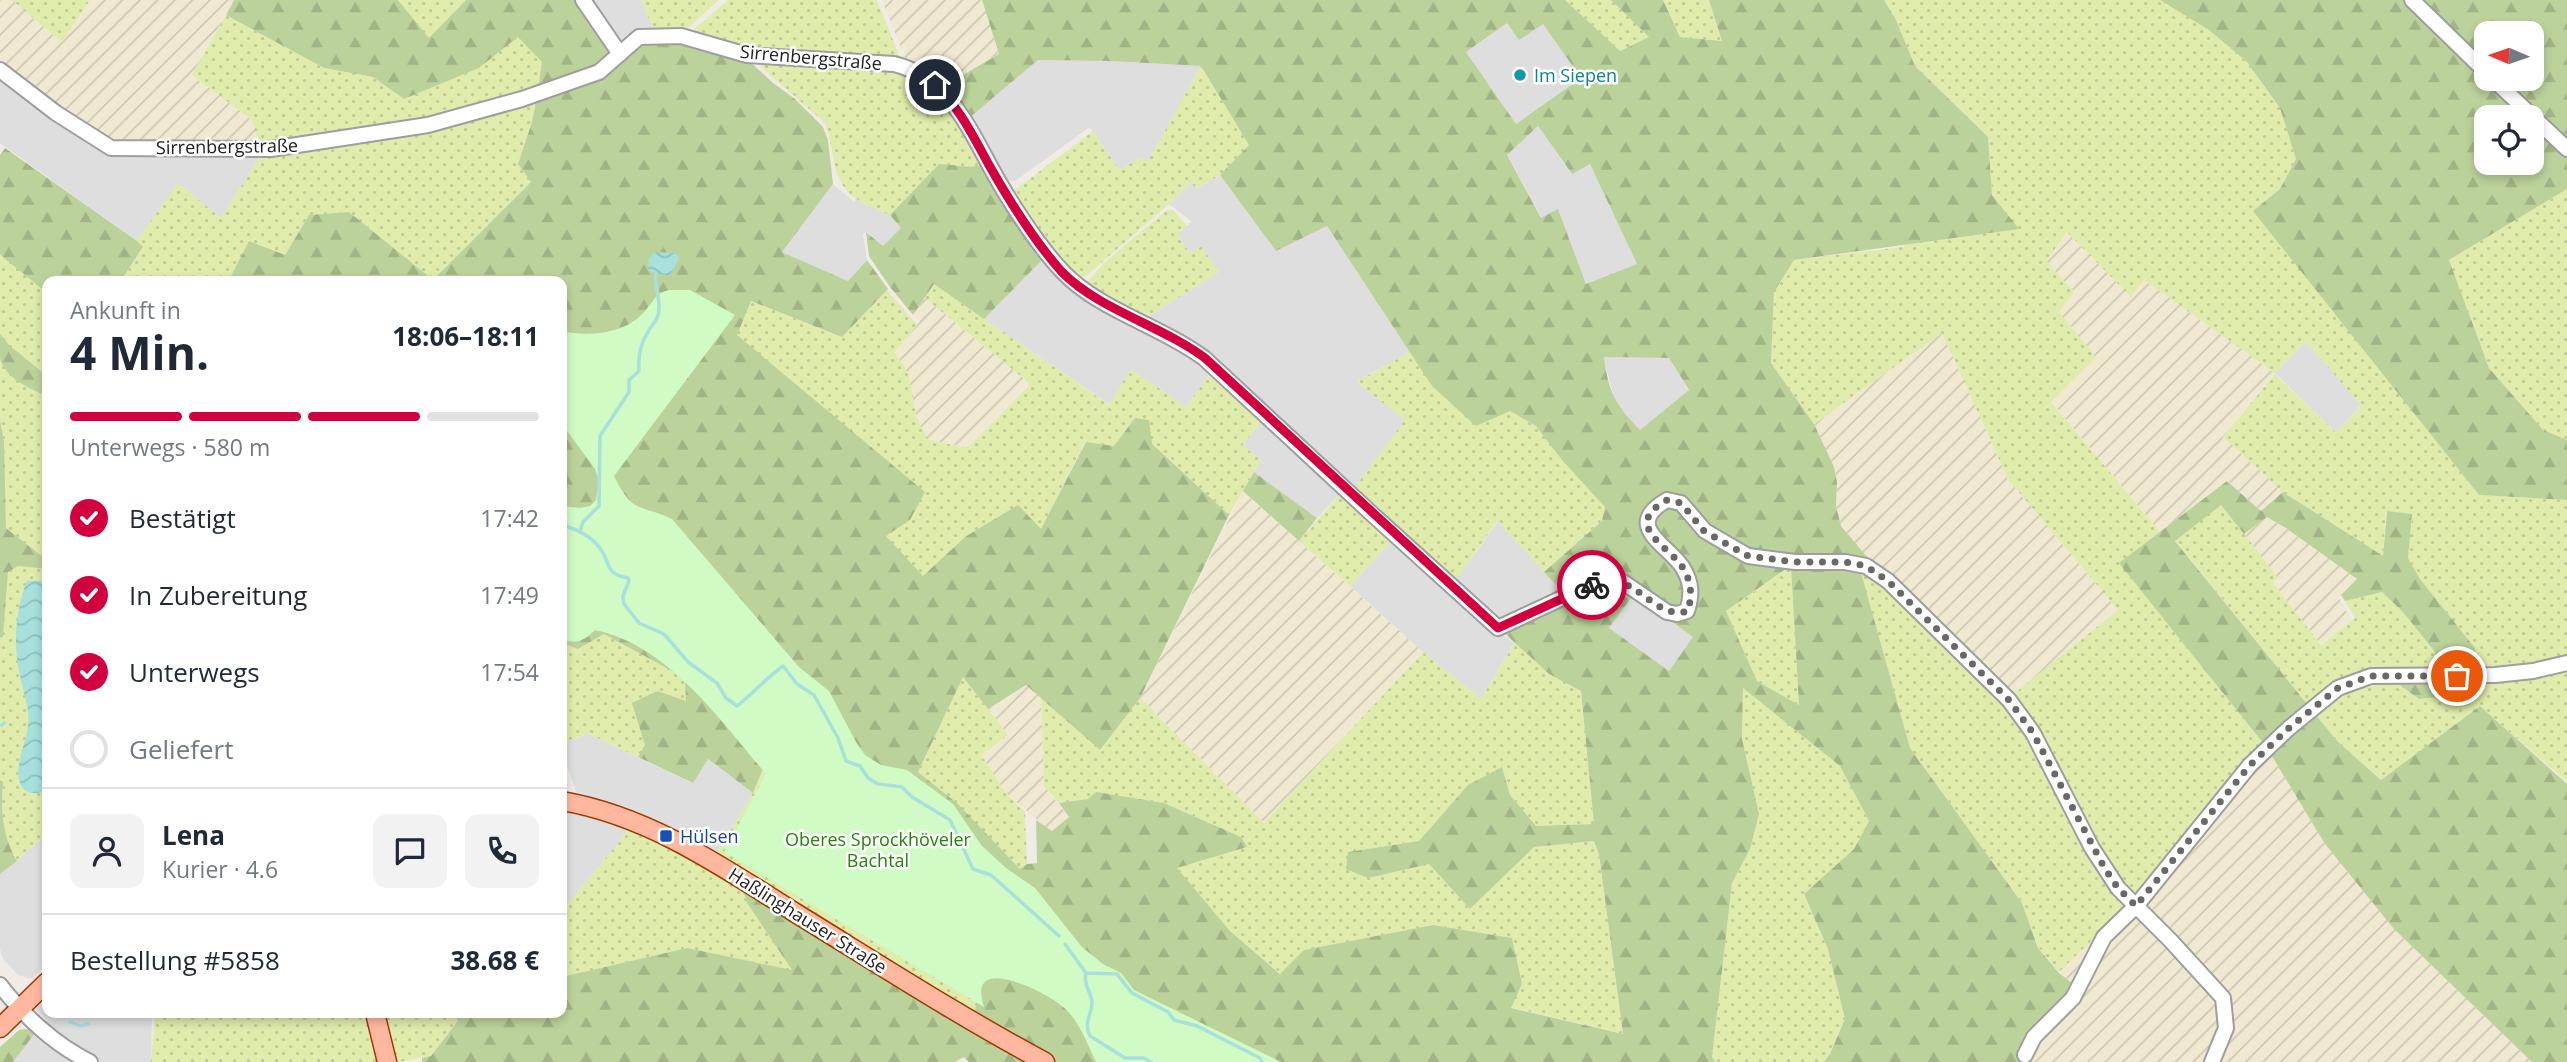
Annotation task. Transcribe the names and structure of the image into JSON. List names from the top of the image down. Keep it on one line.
{"streets":{"main road":["Haßlinghauser Straße"],"street":["Sirrenbergstraße"]},"parks":["Oberes Sprockhöveler Bachtal"],"places":{"other":["Im Siepen"],"transit":["Hülsen"]},"north":"left","page":{"heading":["4 Min.","Ankunft in","18:06–18:11"],"panel":["Lena","Kurier · 4.6","Bestellung #5858","38.68 €"],"bar":"Unterwegs · 580 m","list":[["Bestätigt","17:42"],["In Zubereitung","17:49"],["Unterwegs","17:54"],"Geliefert"]}}
